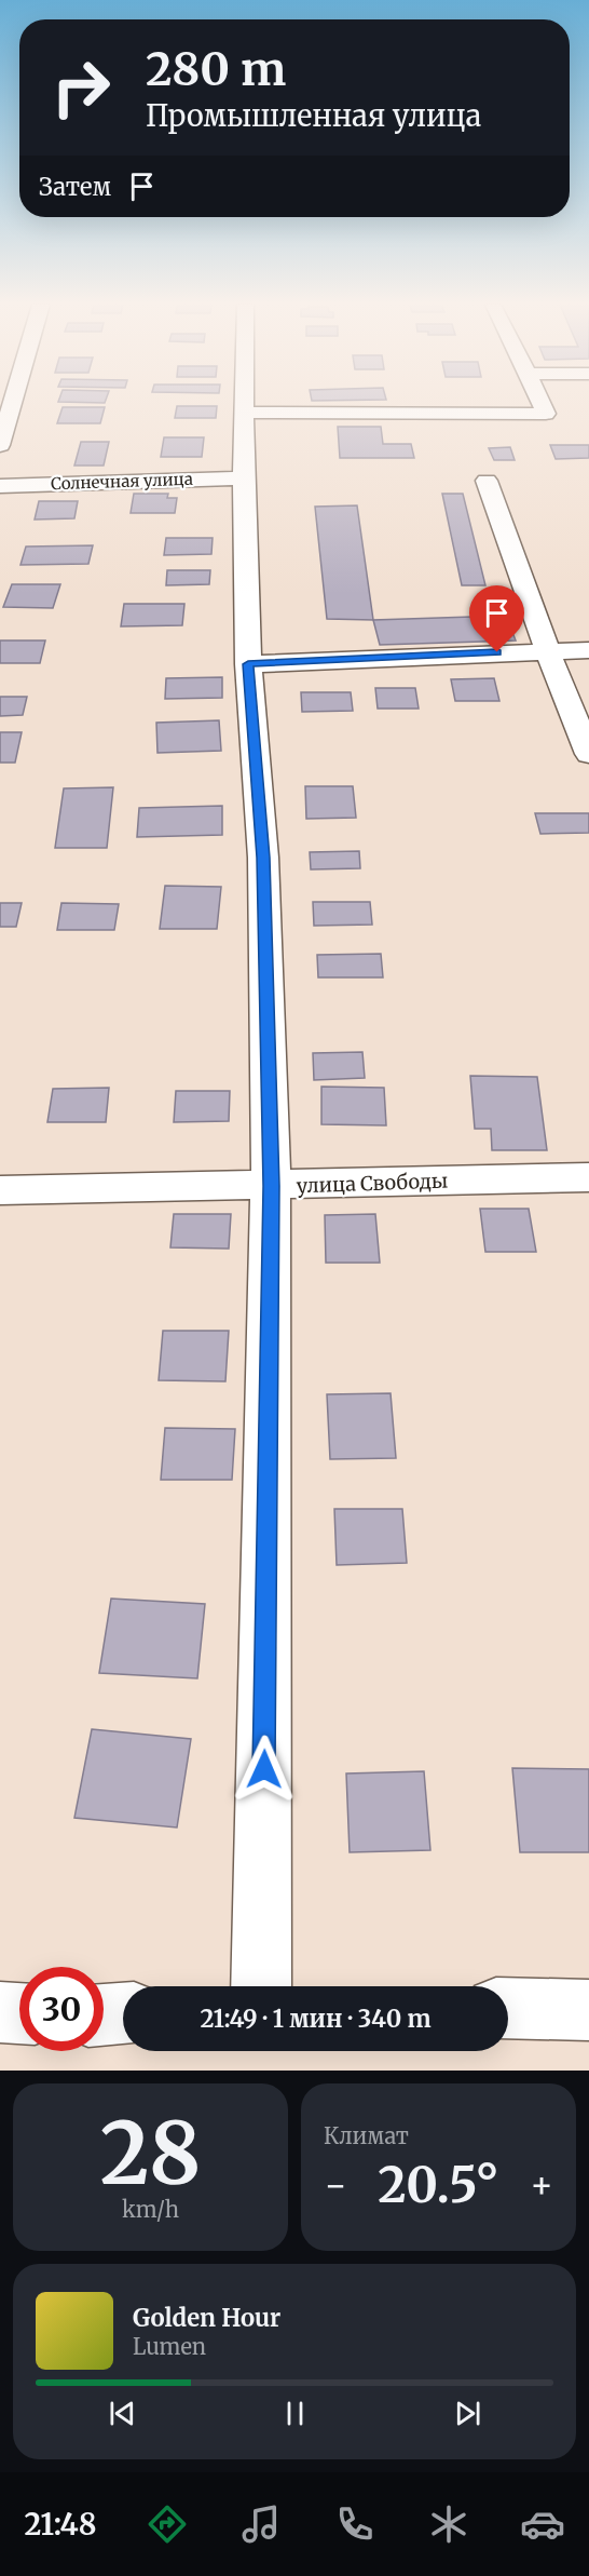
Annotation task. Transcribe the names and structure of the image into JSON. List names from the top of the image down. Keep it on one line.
{"streets":{"street":["Солнечная улица","улица Свободы"]},"page":{"turn":["280 m","Промышленная улица"],"then":"Затем","limit":"30","trip":"21:49 · 1 мин · 340 m","tile":[["28","km/h"],"Климат"],"heat":["−","20.5°","+"],"song":["Golden Hour","Lumen"],"tabs":"21:48"}}
